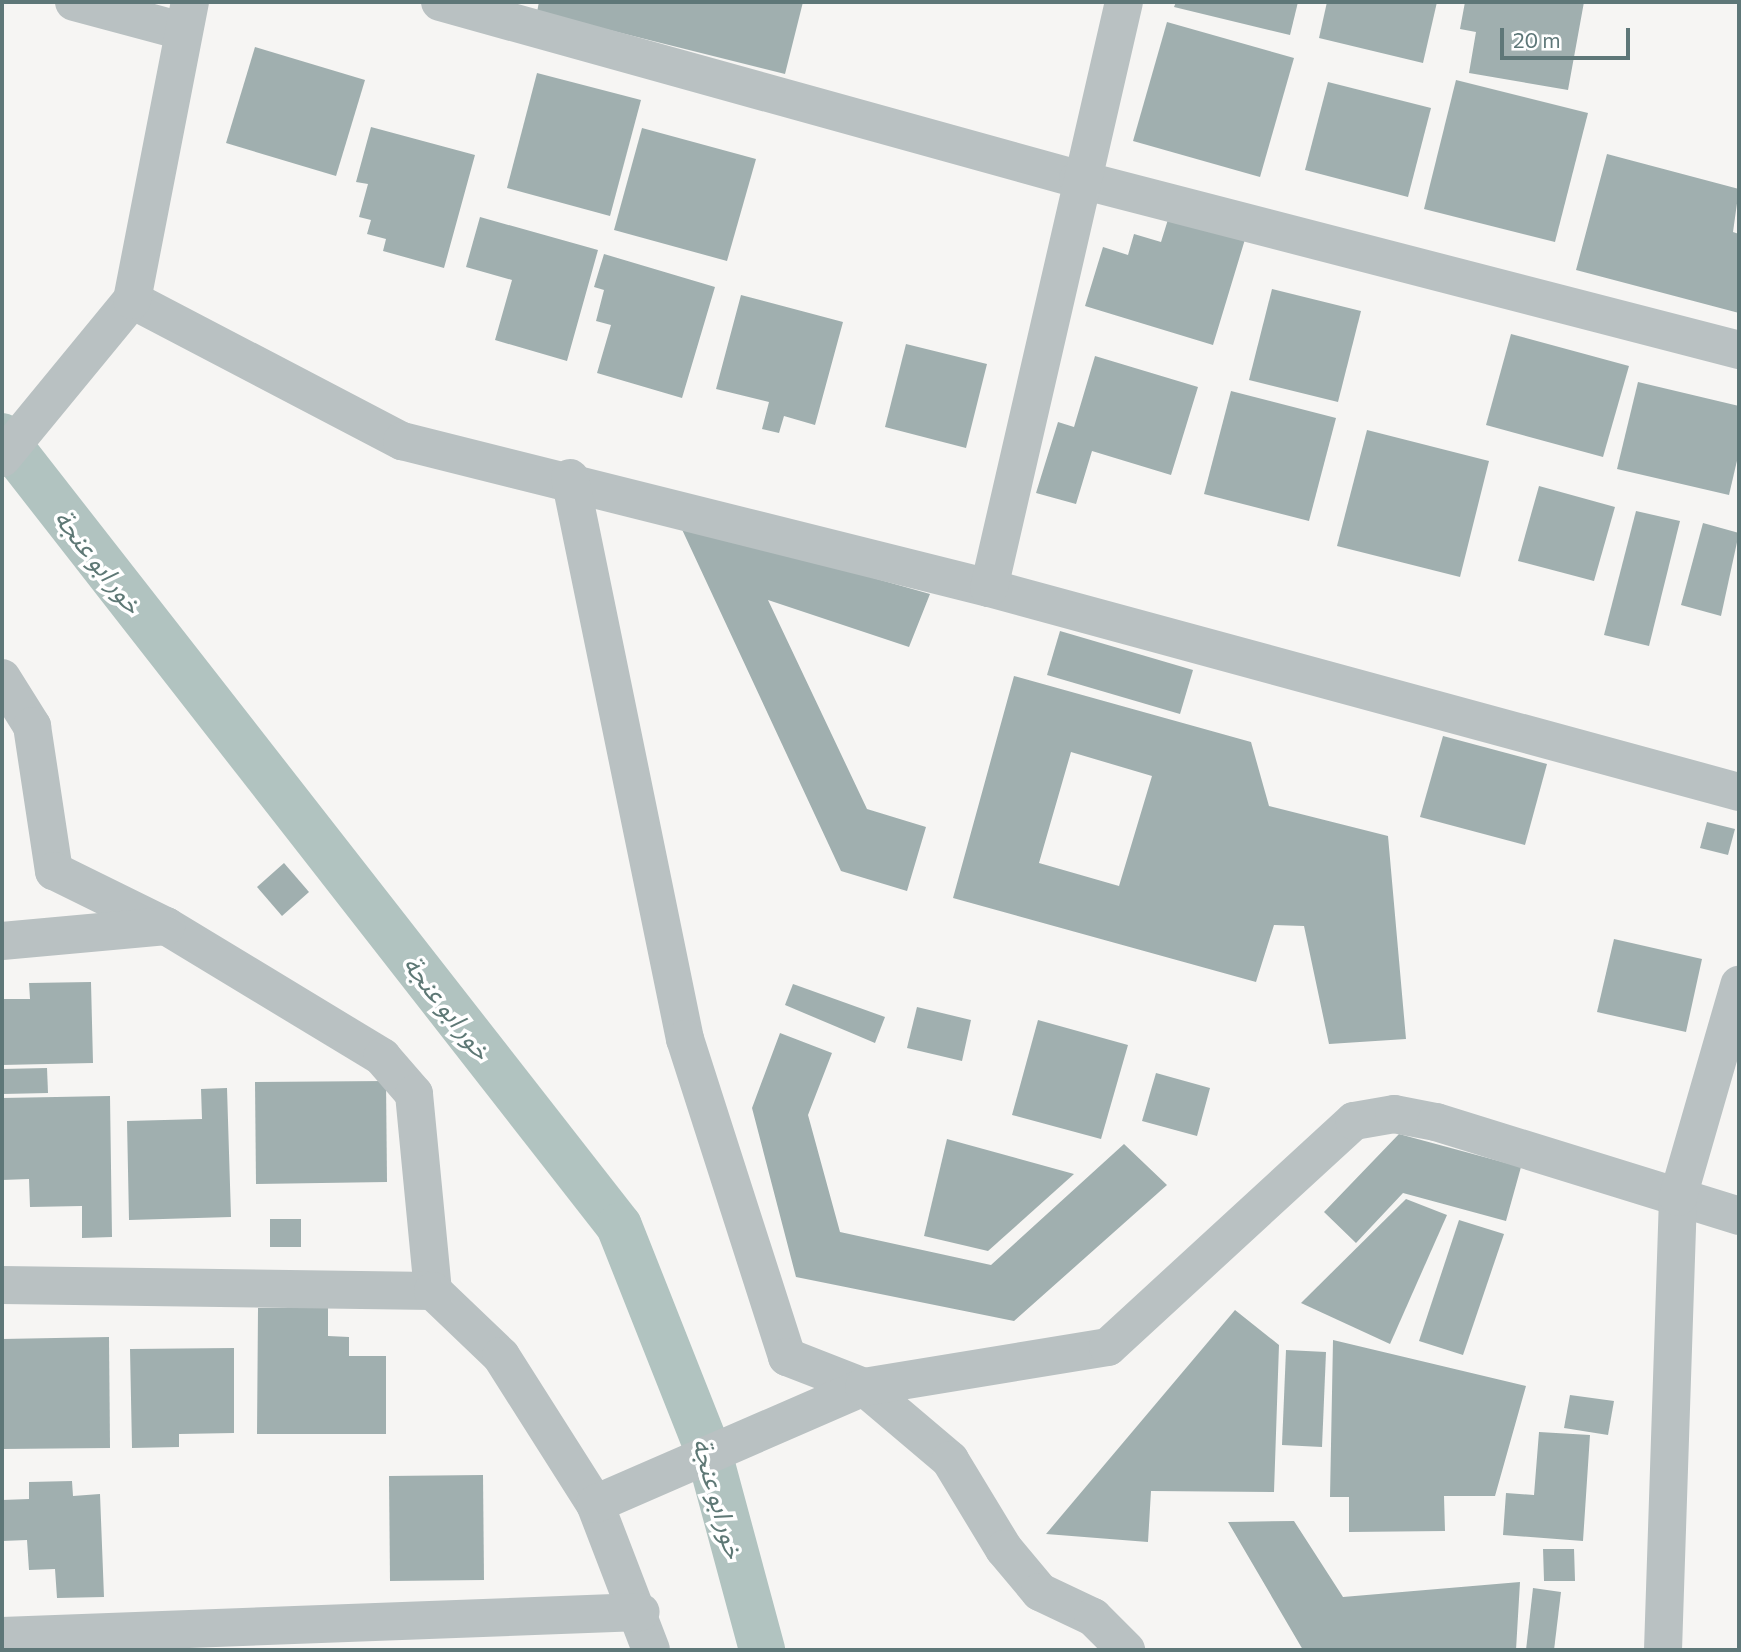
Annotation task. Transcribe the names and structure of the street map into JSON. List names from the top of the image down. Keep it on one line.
{"water":["خور ابو عنجة"],"scale_bar":"20 m"}
